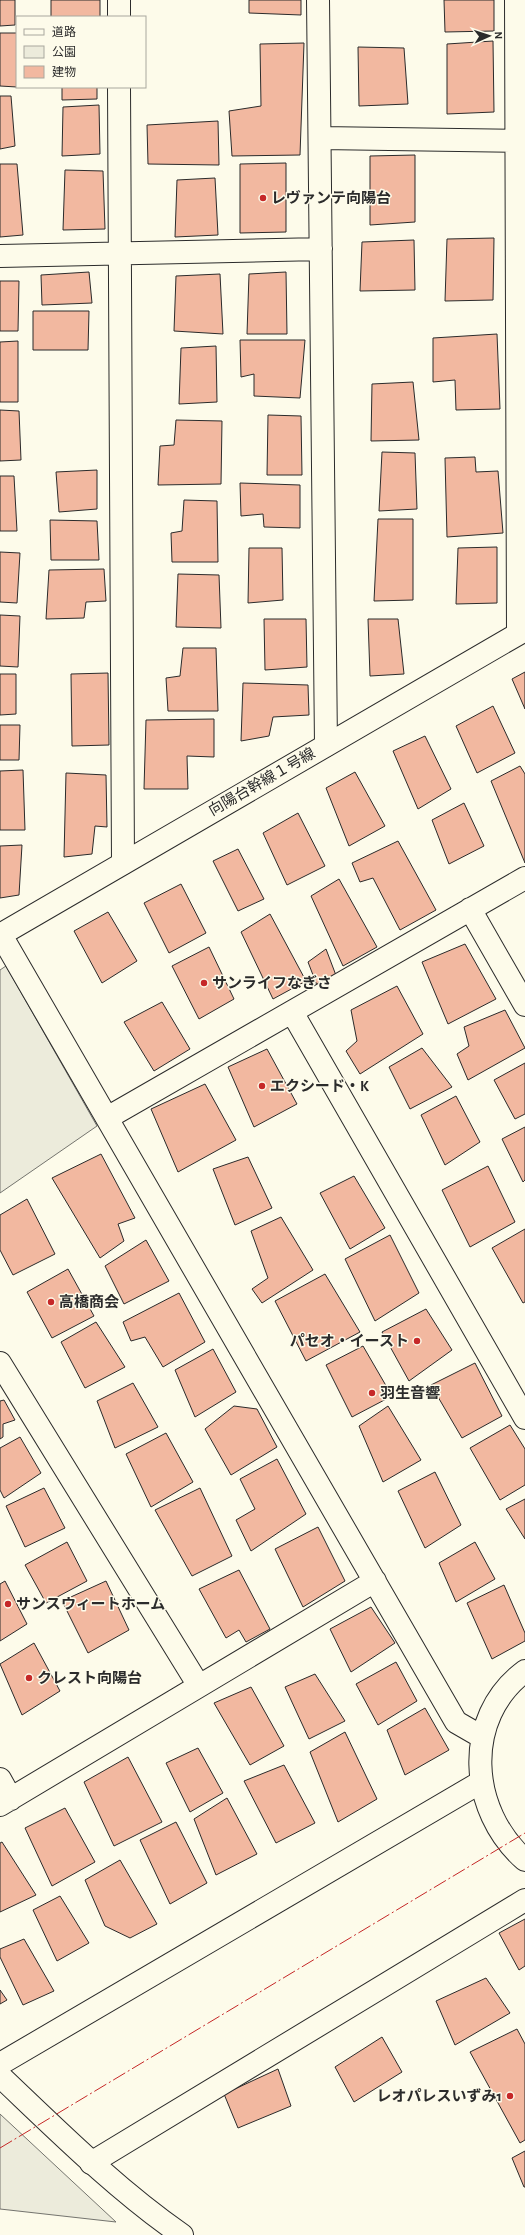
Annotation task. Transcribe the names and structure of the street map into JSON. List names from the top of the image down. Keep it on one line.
{"streets":{"street":["向陽台幹線１号線"]},"places":["レヴァンテ向陽台","サンライフなぎさ","エクシード・K","高橋商会","パセオ・イースト","羽生音響","サンスウィートホーム","クレスト向陽台","レオパレスいずみ1"],"legend":["道路","公園","建物"],"north":"right"}
